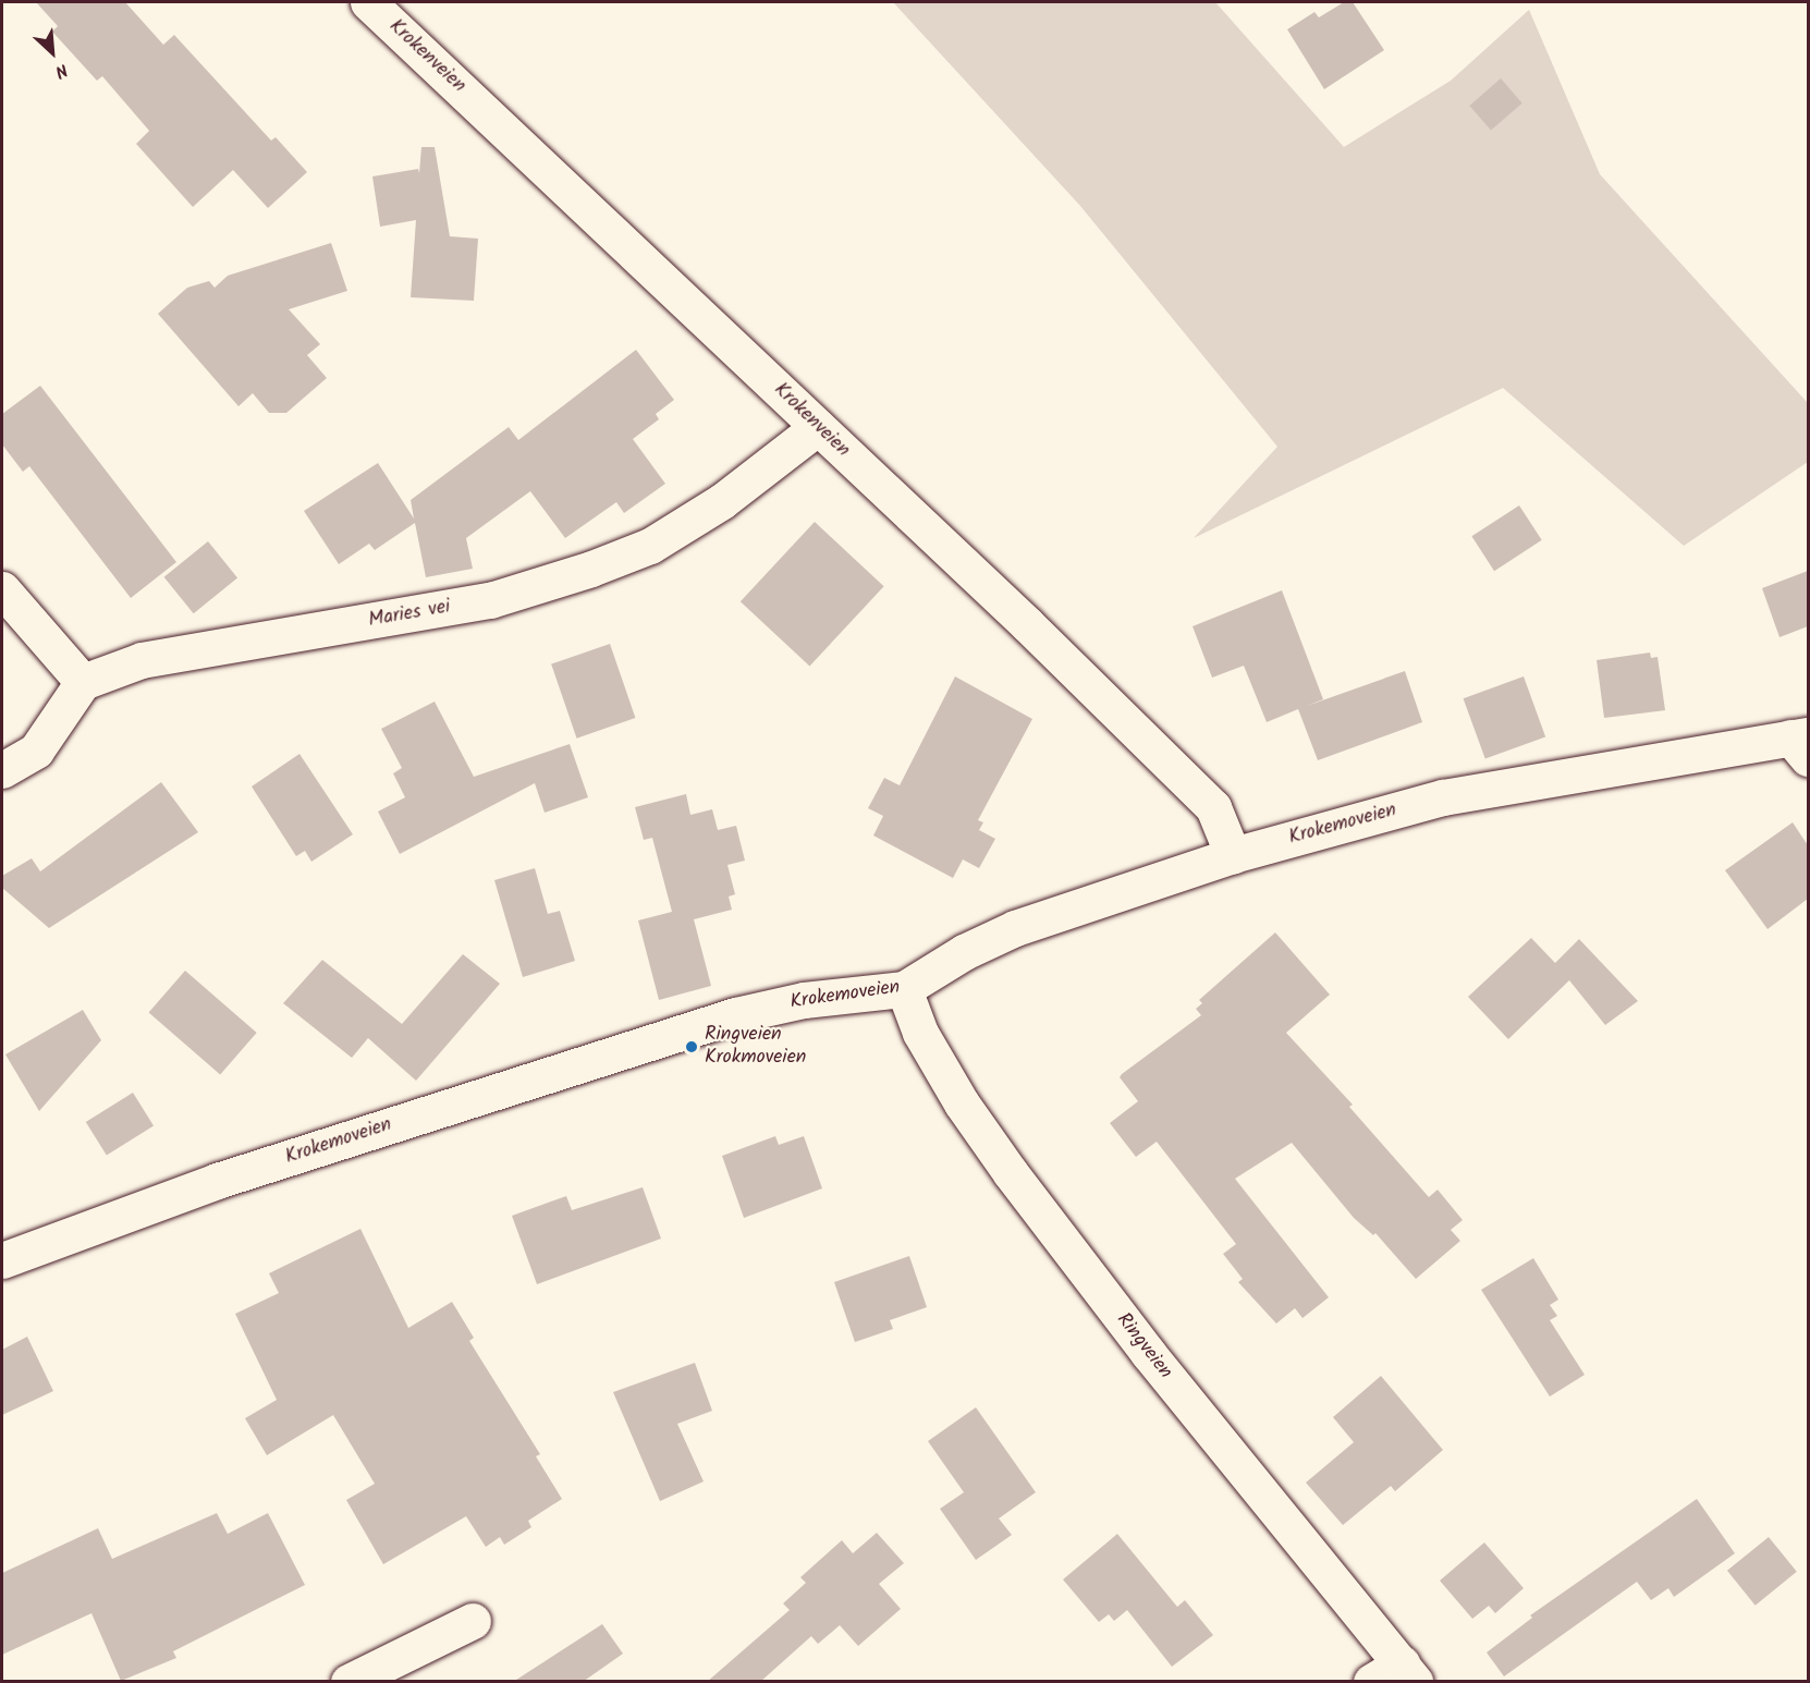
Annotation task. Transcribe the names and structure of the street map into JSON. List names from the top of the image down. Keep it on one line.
{"streets":{"main road":["Krokenveien","Maries vei","Krokemoveien","Ringveien"]},"crossings":[["Krokenveien","Maries vei"],["Krokenveien","Krokemoveien"],["Krokemoveien","Ringveien"]],"places":["Ringveien Krokmoveien"],"north":"bottom right"}
